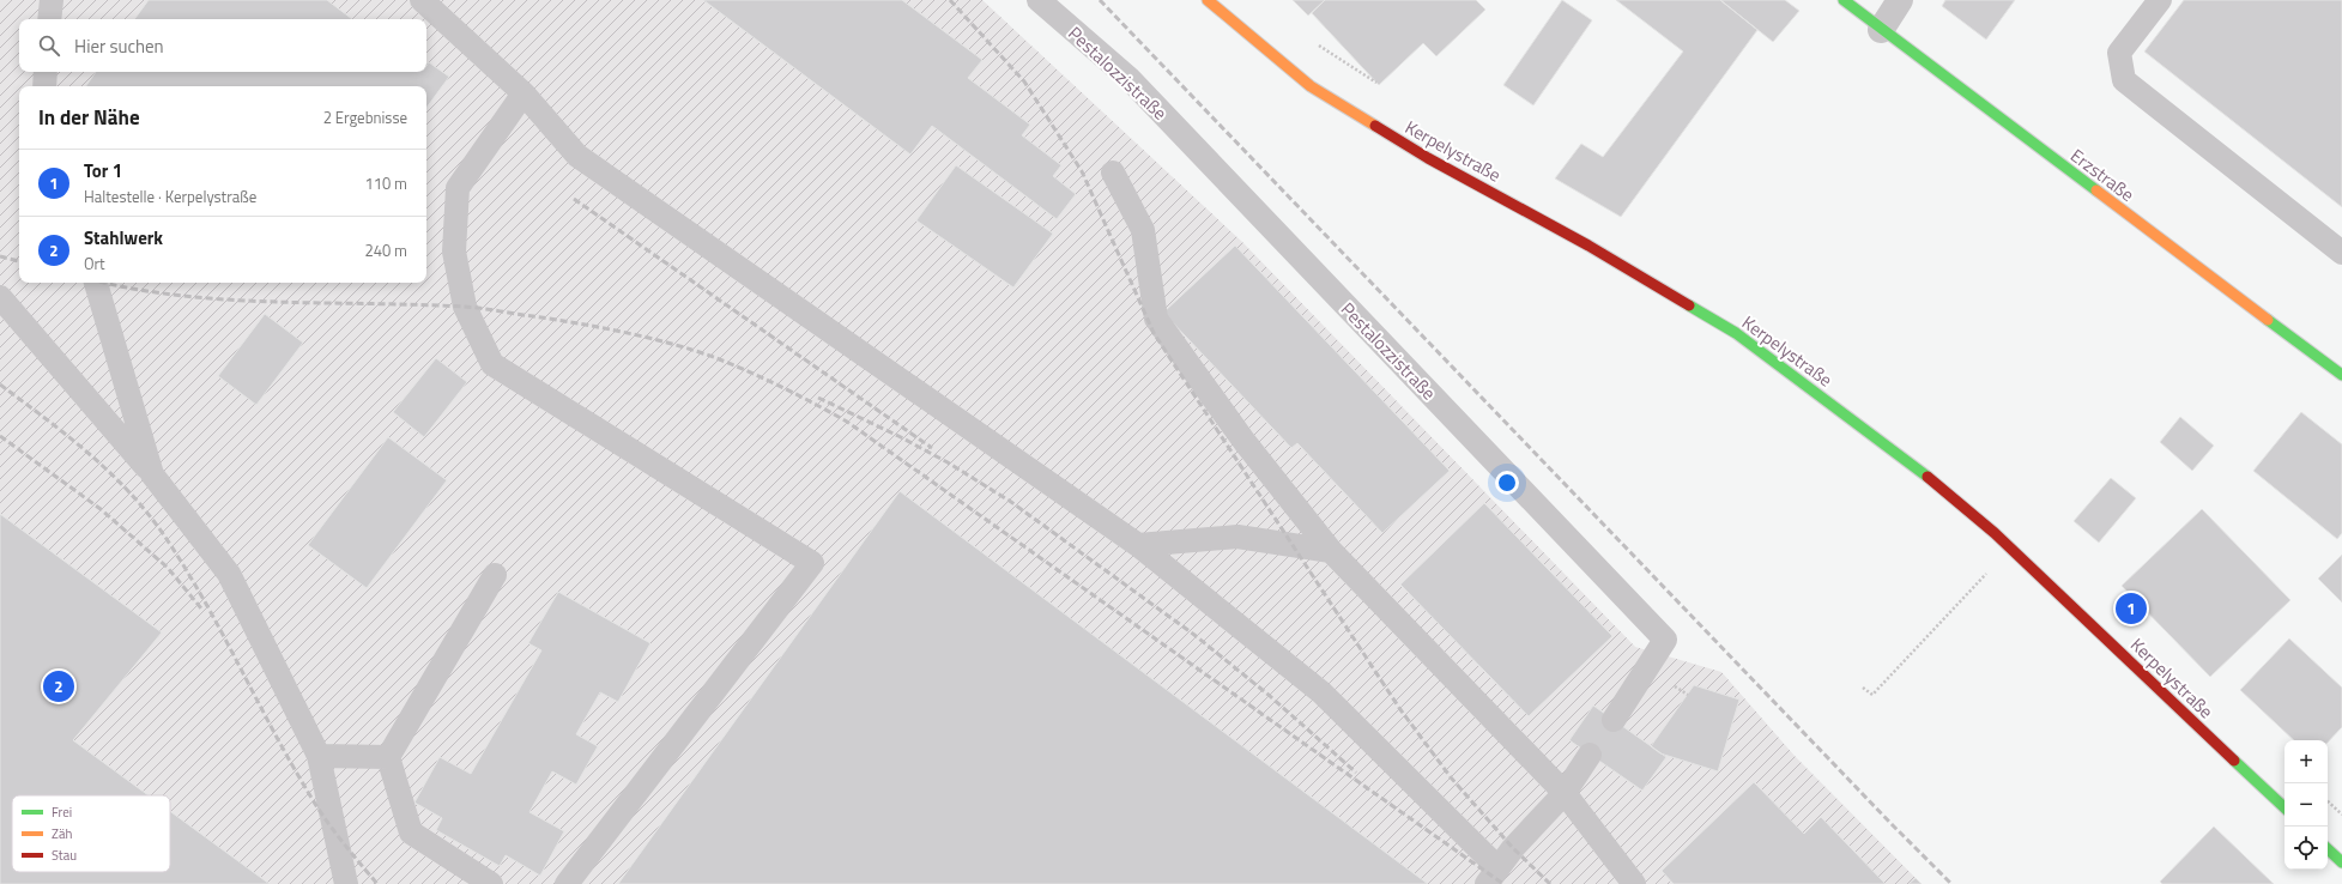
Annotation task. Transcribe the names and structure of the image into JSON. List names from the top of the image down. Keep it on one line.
{"streets":{"main road":["Kerpelystraße","Erzstraße"],"lane":["Pestalozzistraße"]},"legend":["Frei","Zäh","Stau"],"page":{"search":"Hier suchen","heading":["In der Nähe","2 Ergebnisse"],"list":[{"mark":"1","name":"Tor 1","note":"Haltestelle · Kerpelystraße","value":"110 m"},{"mark":"2","name":"Stahlwerk","note":"Ort","value":"240 m"}],"pins":["1","2"],"map_buttons":["+","−"]}}
